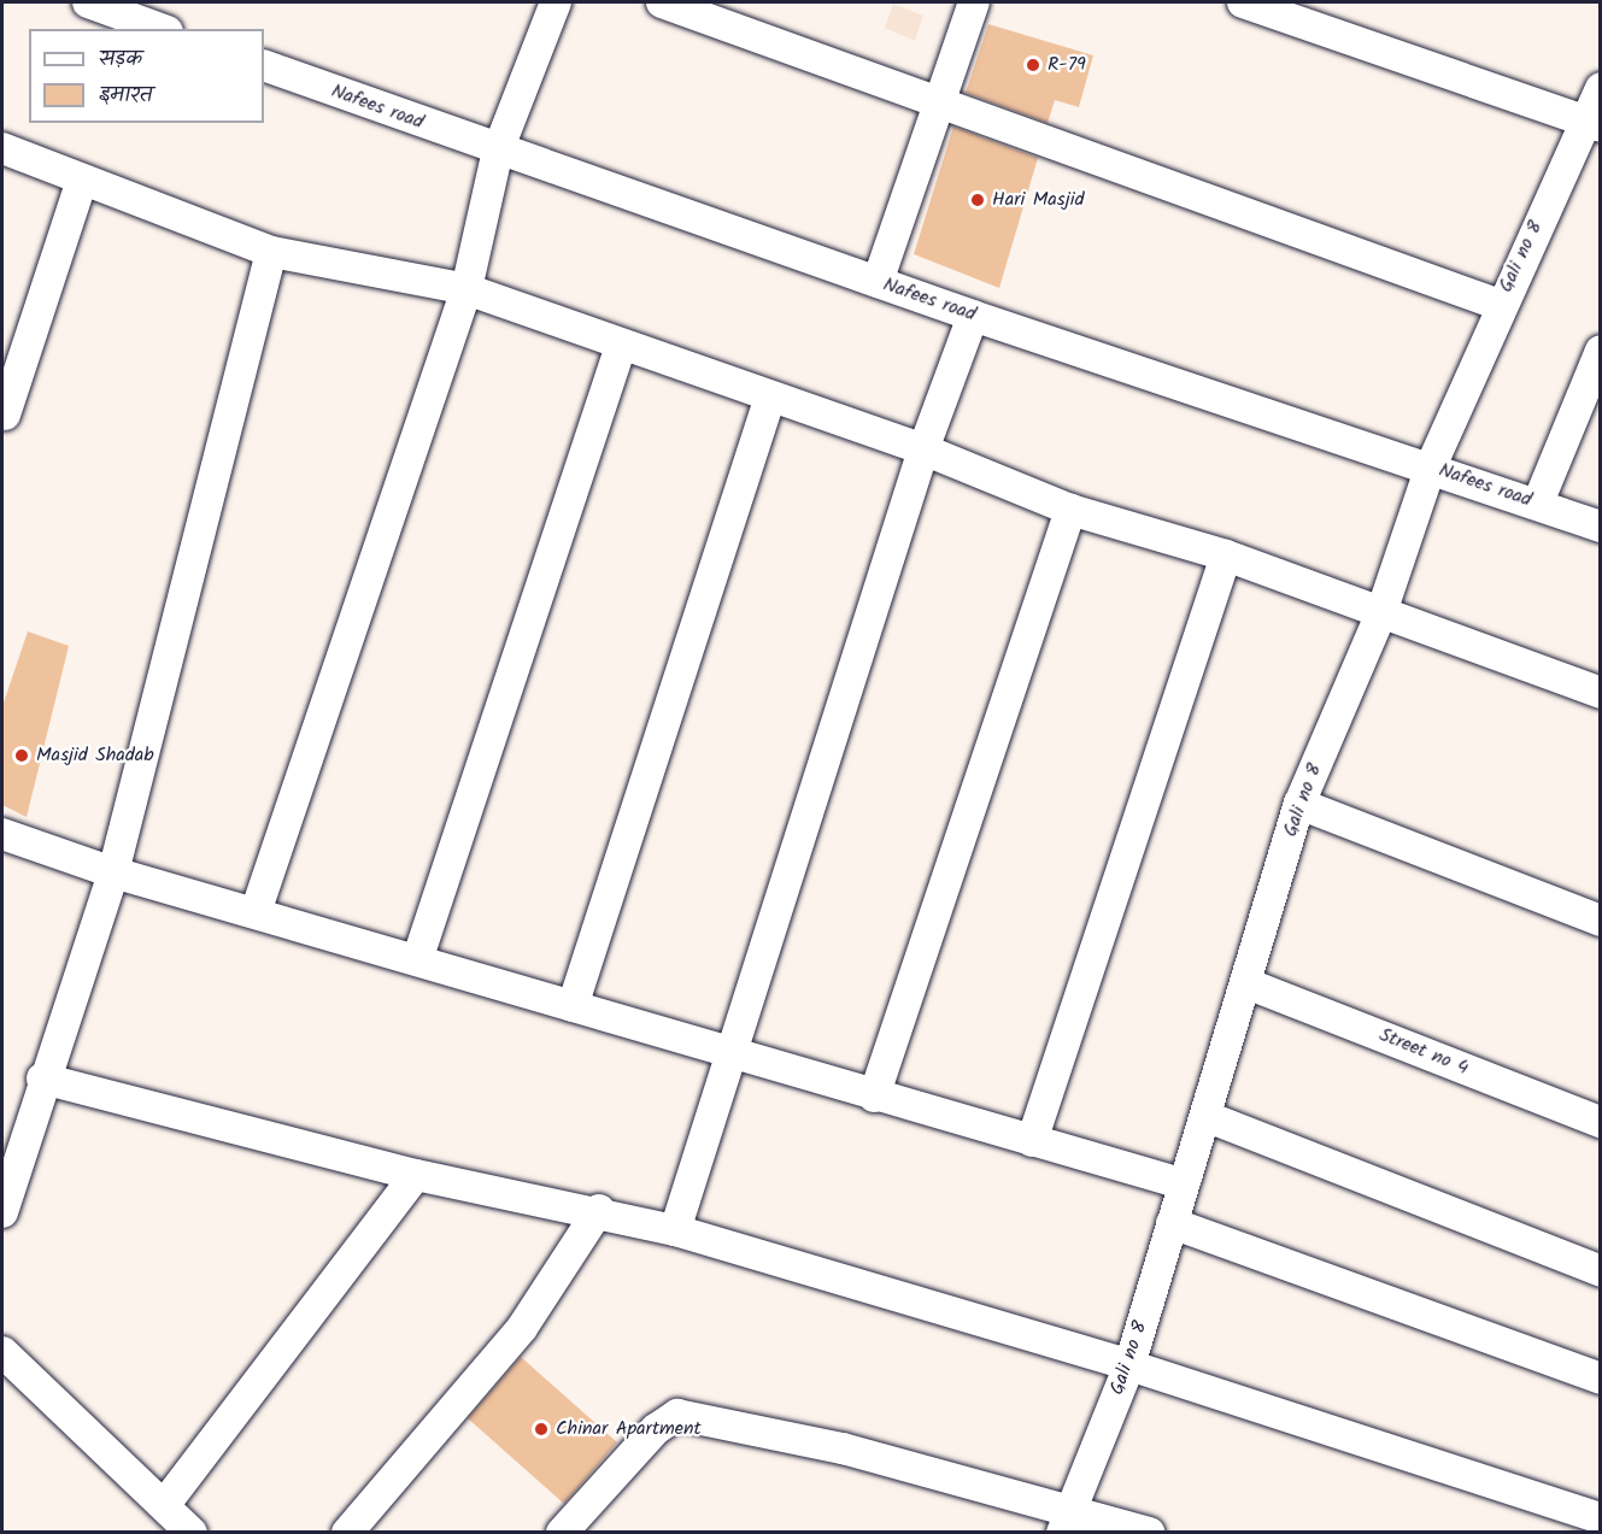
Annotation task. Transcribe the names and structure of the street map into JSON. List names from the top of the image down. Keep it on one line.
{"streets":{"street":["Nafees road","Gali no 8","Street no 4"]},"crossings":[["Nafees road","Gali no 8"],["Gali no 8","Street no 4"]],"places":["R-79","Hari Masjid","Masjid Shadab","Chinar Apartment"],"legend":["सड़क","इमारत"]}
